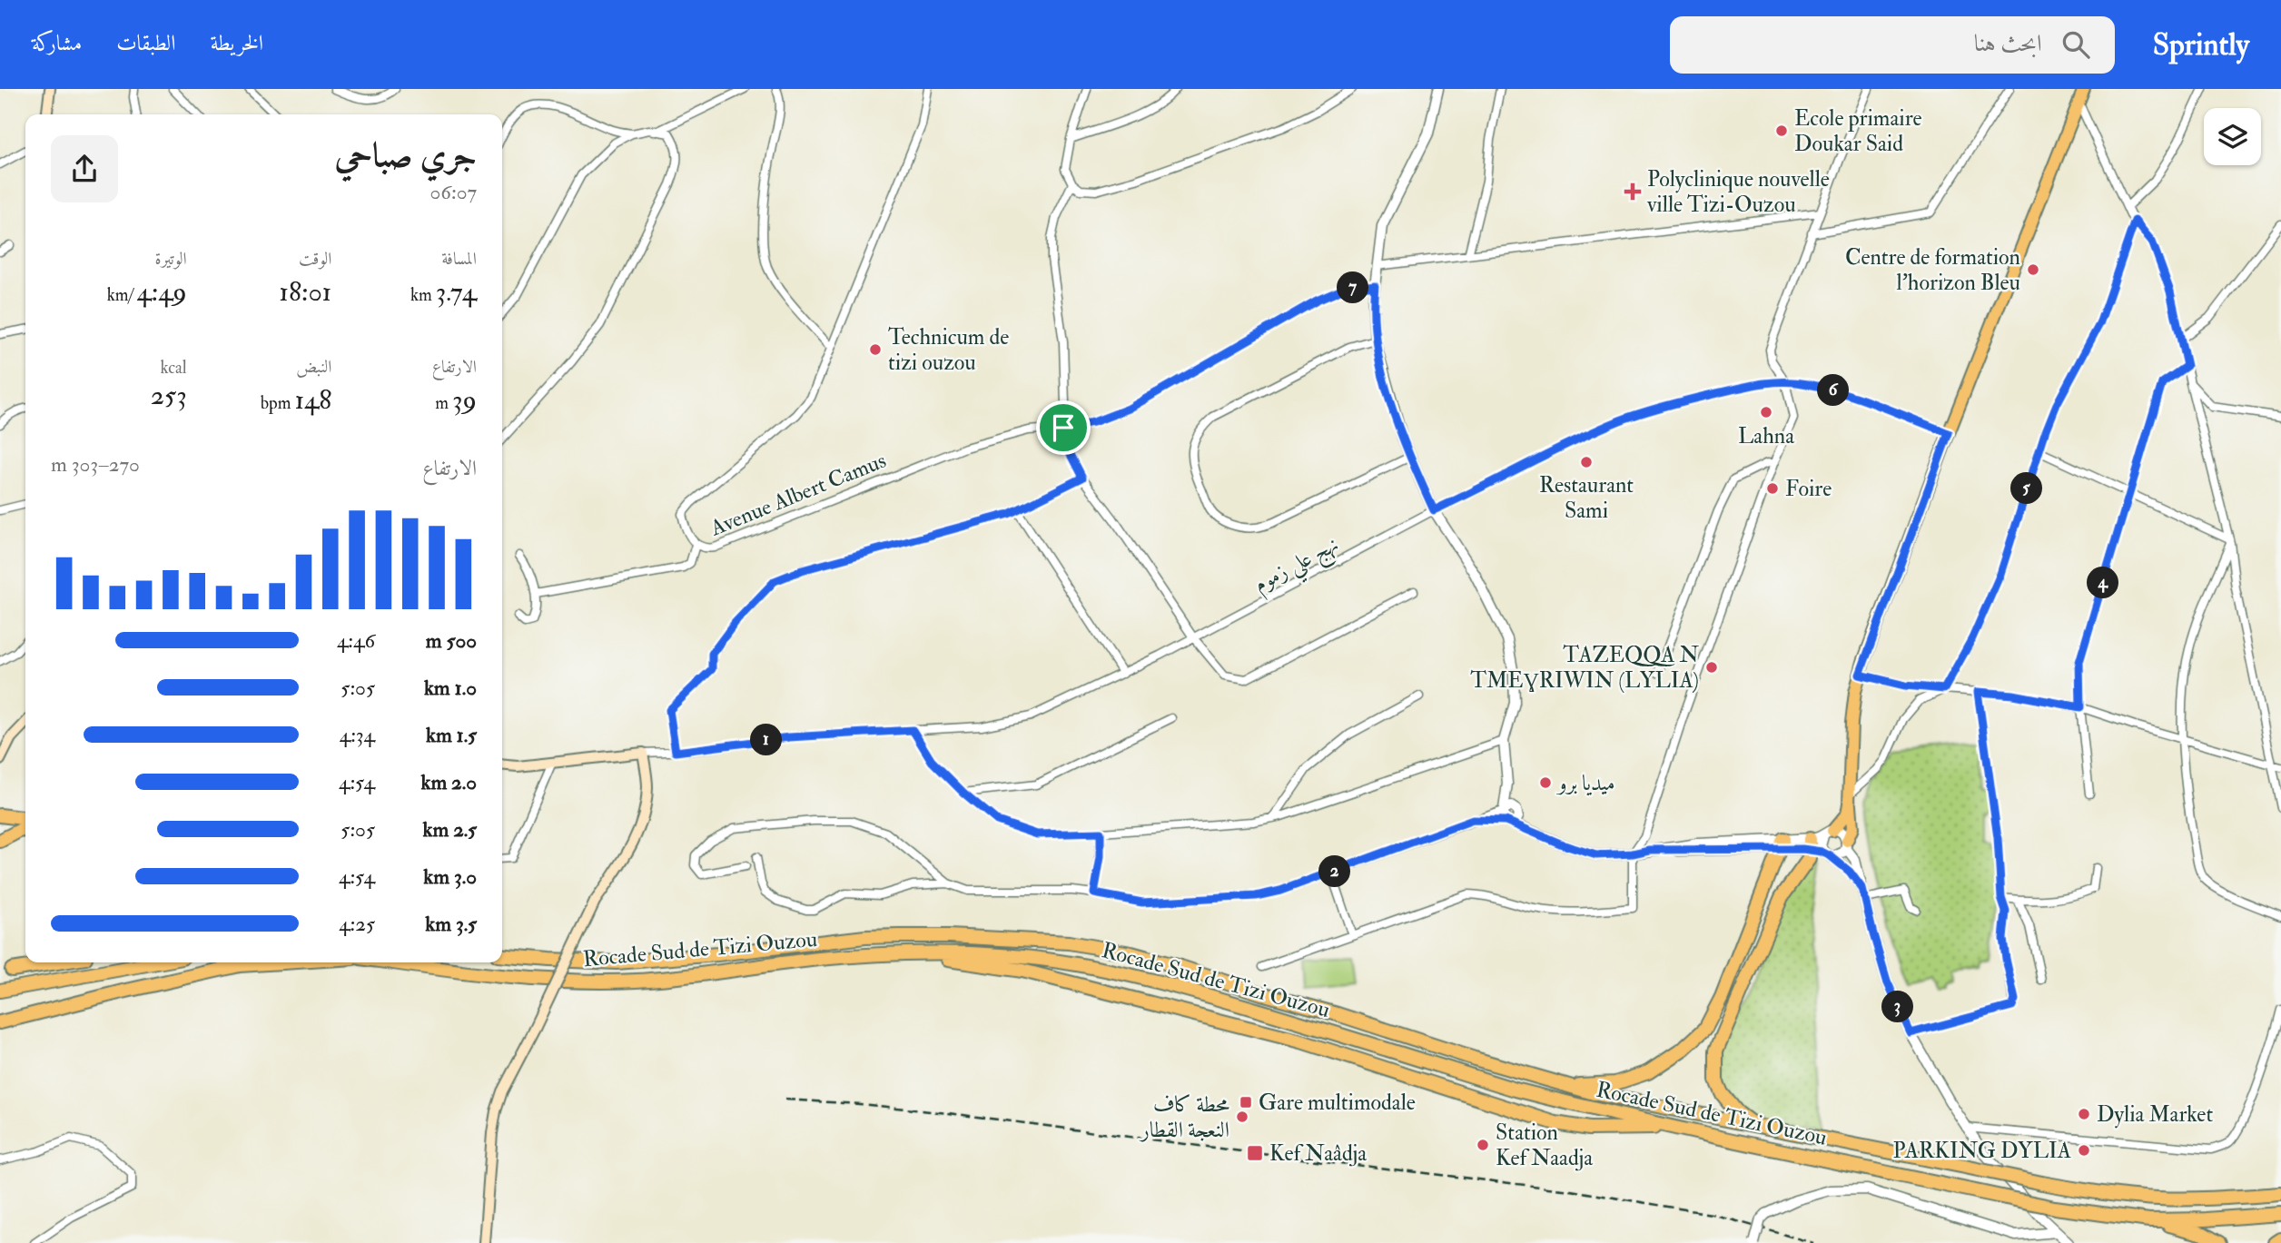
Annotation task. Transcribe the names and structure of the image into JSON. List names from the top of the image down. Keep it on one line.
{"streets":{"highway":["Rocade Sud de Tizi Ouzou"],"street":["Avenue Albert Camus","نهج علي زموم"]},"places":{"other":["Ecole primaire Doukar Said","Centre de formation l’horizon Bleu","Technicum de tizi ouzou","Lahna","Restaurant Sami","Foire","TAZEQQA N TMEƔRIWIN (LYLIA)","ميديا برو","Dylia Market","محطة كاف النعجة القطار","Station Kef Naadja","PARKING DYLIA"],"health":["Polyclinique nouvelle ville Tizi-Ouzou"],"transit":["Gare multimodale","Kef Naâdja"]},"page":{"header":"Sprintly","search":"ابحث هنا","nav":["الخريطة","الطبقات","مشاركة"],"heading":["جري صباحي","06:07"],"stats":[["المسافة","3.74 km"],["الوقت","18:01"],["الوتيرة","4:49 /km"],["الارتفاع","39 m"],["النبض","148 bpm"],["kcal","253"]],"pins":["7","6","5","4","1","2","3"],"chart":["الارتفاع","270–303 m"],"list":[{"name":"500 m","note":"4:46"},{"name":"1.0 km","note":"5:05"},{"name":"1.5 km","note":"4:34"},{"name":"2.0 km","note":"4:54"},{"name":"2.5 km","note":"5:05"},{"name":"3.0 km","note":"4:54"},{"name":"3.5 km","note":"4:25"}]}}
